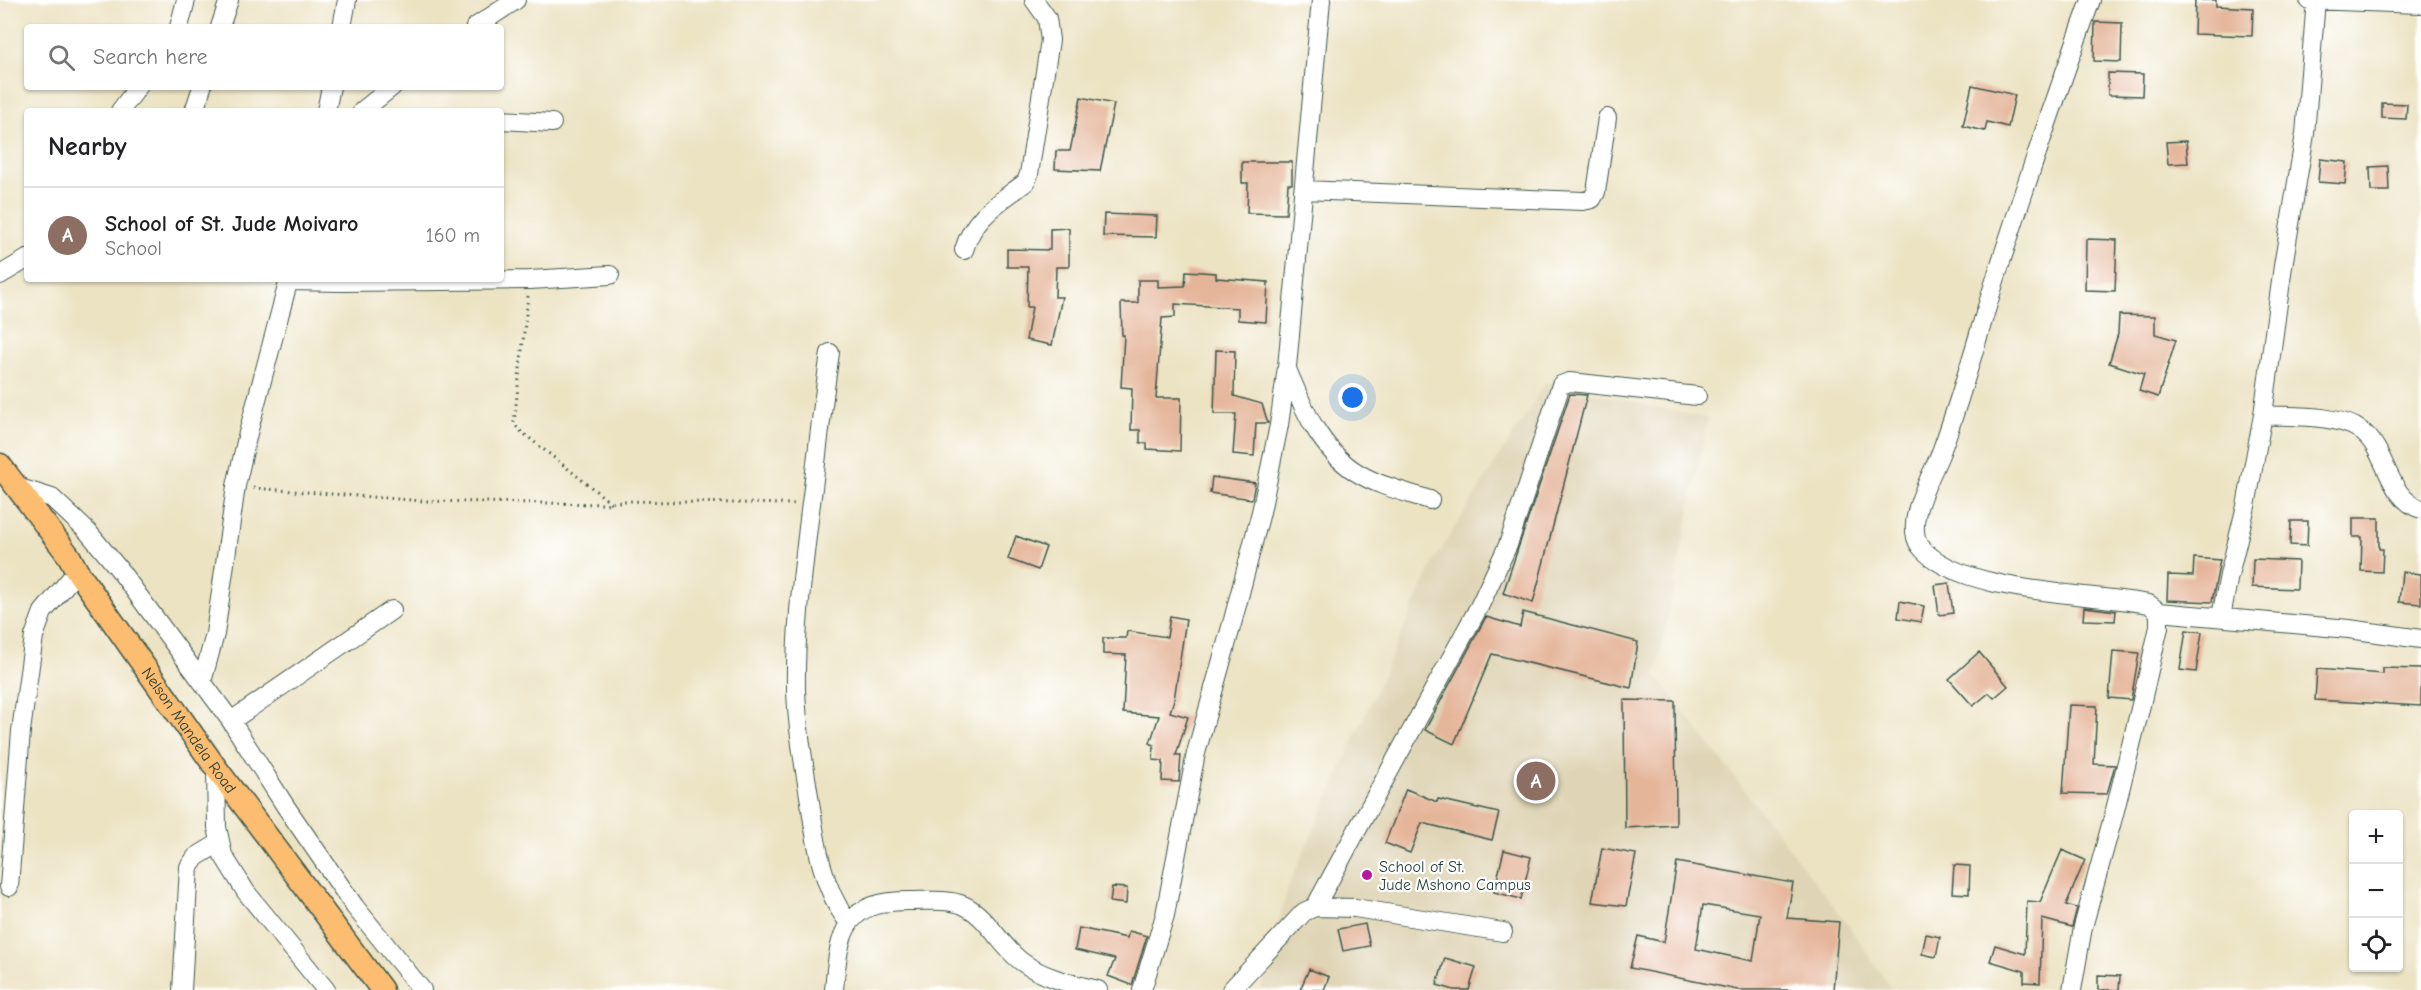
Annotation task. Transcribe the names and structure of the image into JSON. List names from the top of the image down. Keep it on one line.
{"streets":{"main road":["Nelson Mandela Road"]},"places":["School of St. Jude Mshono Campus"],"page":{"search":"Search here","heading":"Nearby","list":[{"mark":"A","name":"School of St. Jude Moivaro","note":"School","value":"160 m"}],"pins":"A","map_buttons":["+","−"]}}
